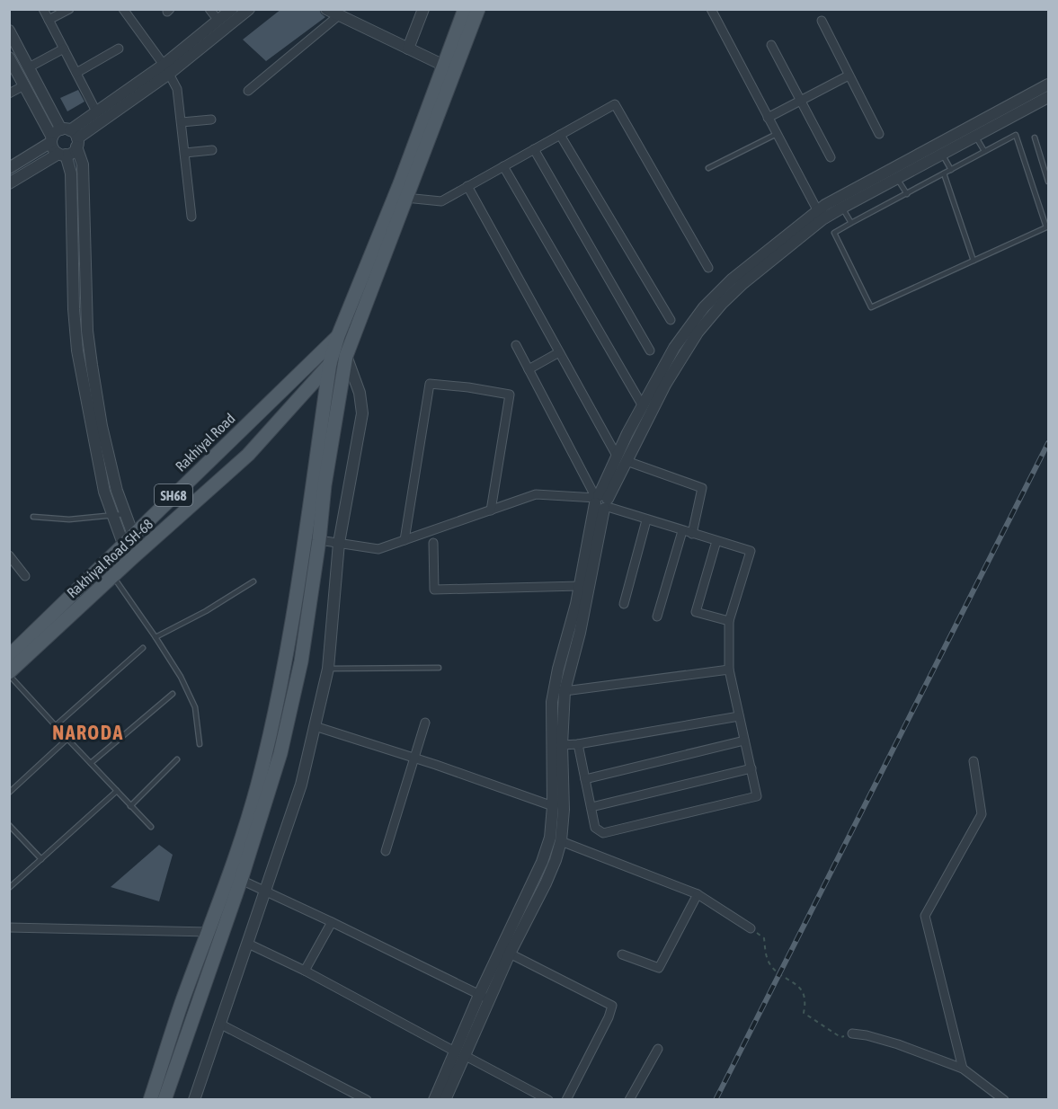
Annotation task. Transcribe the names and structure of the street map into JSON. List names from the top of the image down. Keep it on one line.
{"streets":{"main road":["Rakhiyal Road","SH68","Rakhiyal Road SH-68"]},"districts":["NARODA"]}
